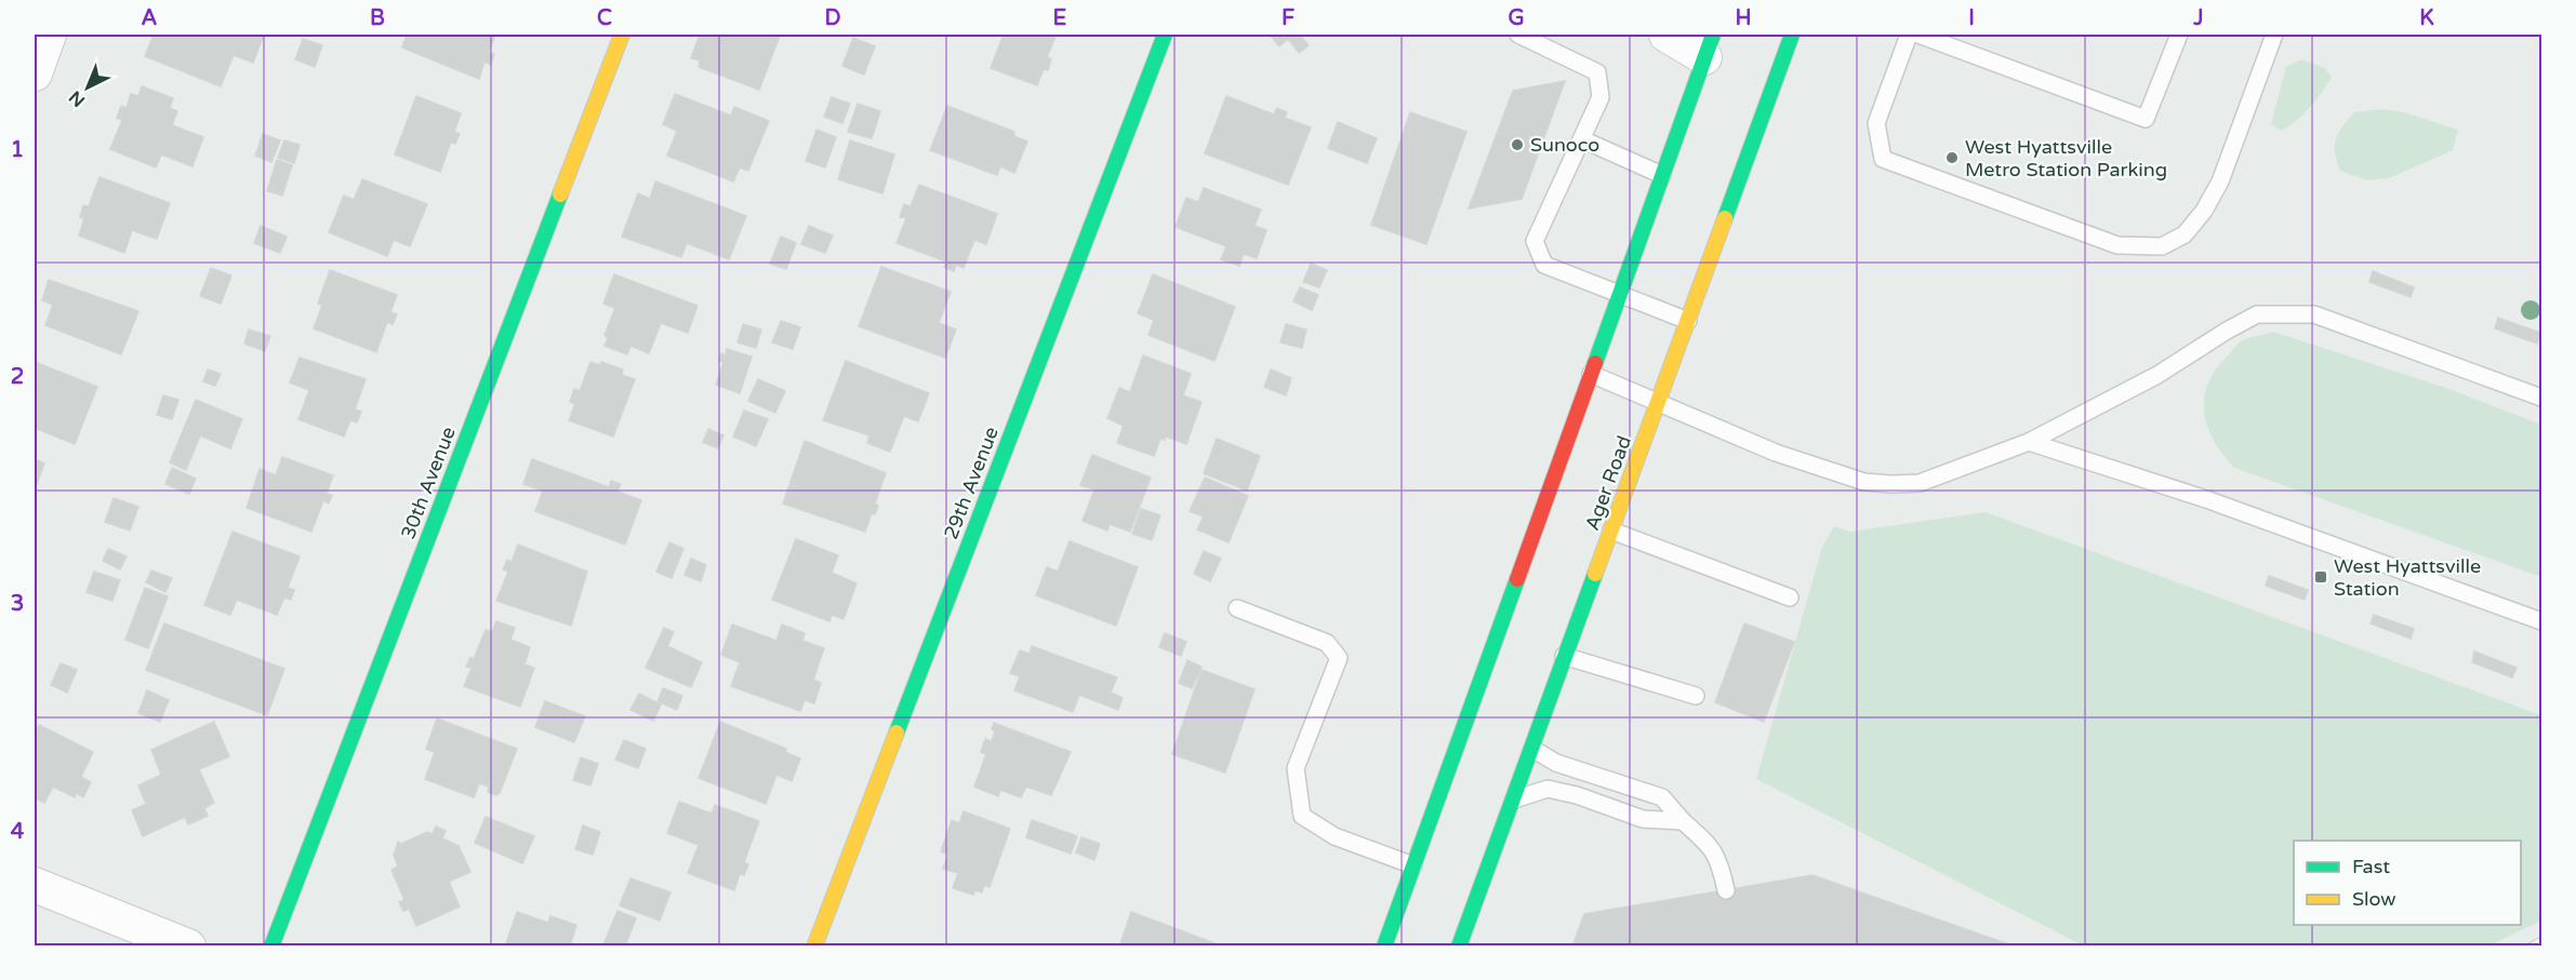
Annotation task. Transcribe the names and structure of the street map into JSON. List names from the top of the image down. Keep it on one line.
{"streets":{"main road":["30th Avenue","29th Avenue","Ager Road"]},"places":{"other":["Sunoco","West Hyattsville Metro Station Parking"],"transit":["West Hyattsville Station"]},"legend":["Fast","Slow"],"north":"bottom left","grid":{"columns":["A","B","C","D","E","F","G","H","I","J","K"],"rows":["1","2","3","4"]}}
